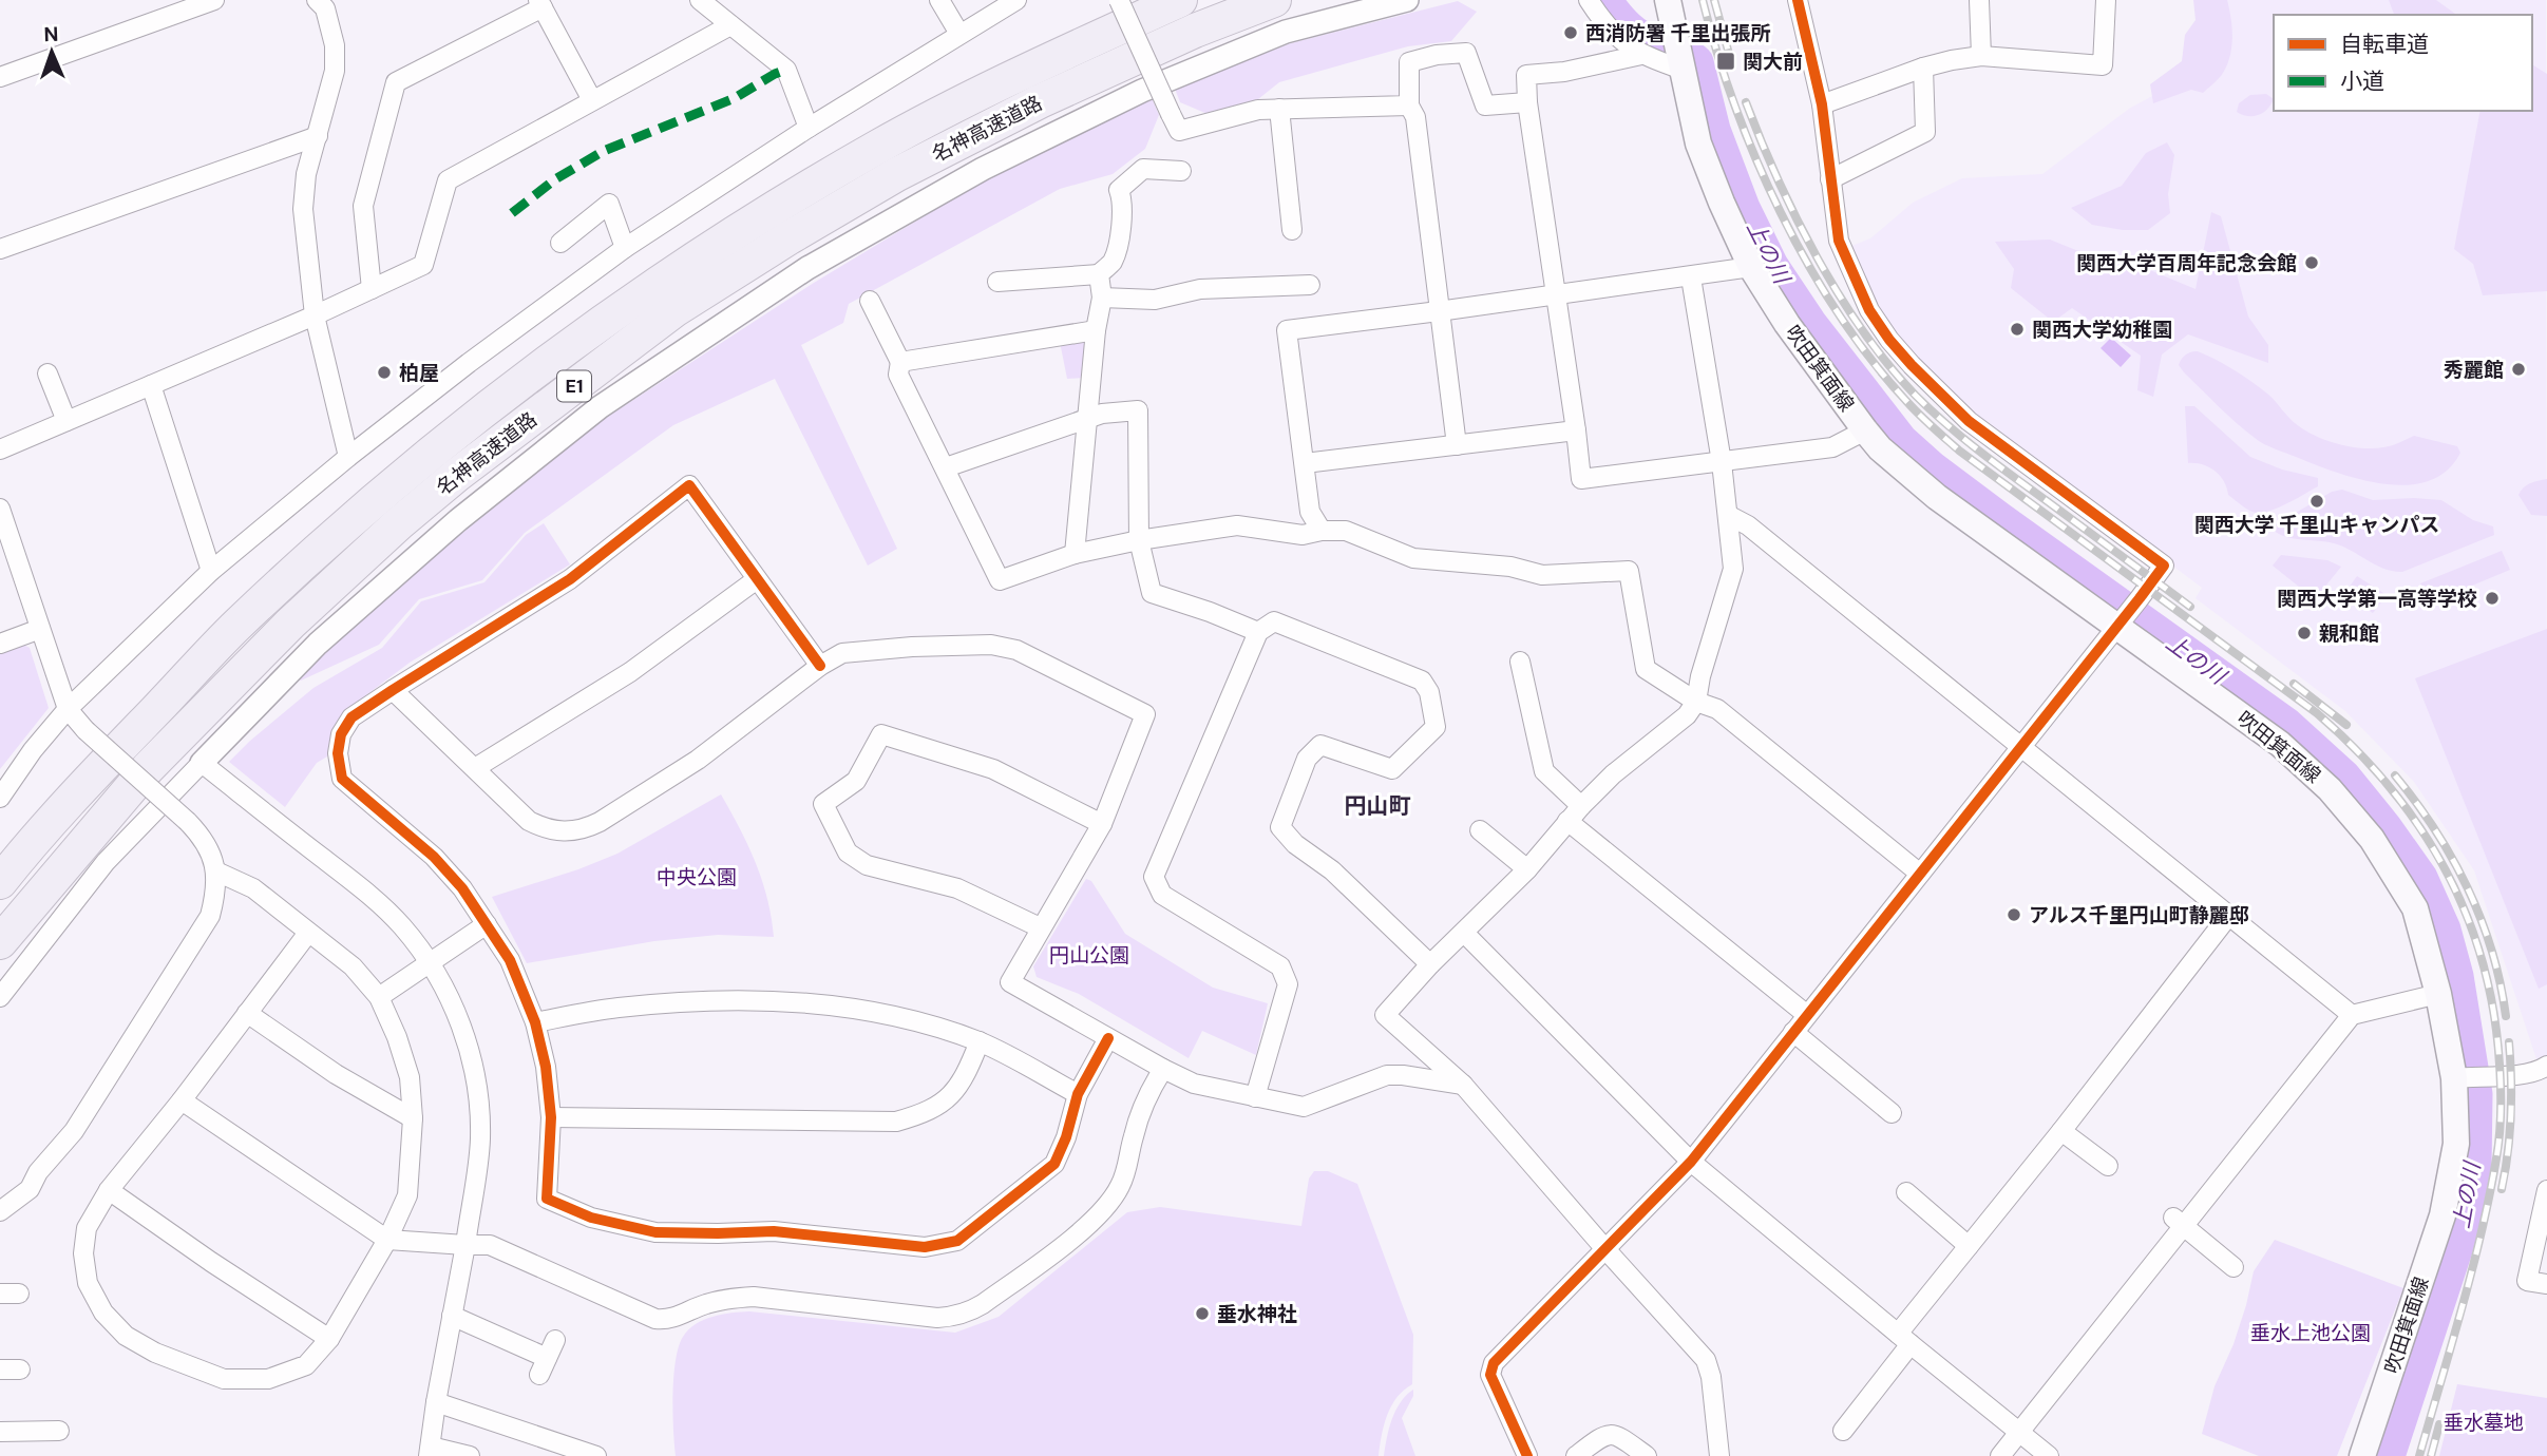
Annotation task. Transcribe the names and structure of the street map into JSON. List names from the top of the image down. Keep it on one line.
{"streets":{"highway":["名神高速道路","E1"],"main road":["吹田箕面線"]},"districts":["円山町"],"water":["上の川"],"parks":["中央公園","円山公園","垂水上池公園","垂水墓地"],"places":{"other":["西消防署 千里出張所","関西大学百周年記念会館","関西大学幼稚園","秀麗館","柏屋","関西大学 千里山キャンパス","関西大学第一高等学校","親和館","アルス千里円山町静麗邸","垂水神社"],"transit":["関大前"]},"legend":["自転車道","小道"],"north":"top"}
